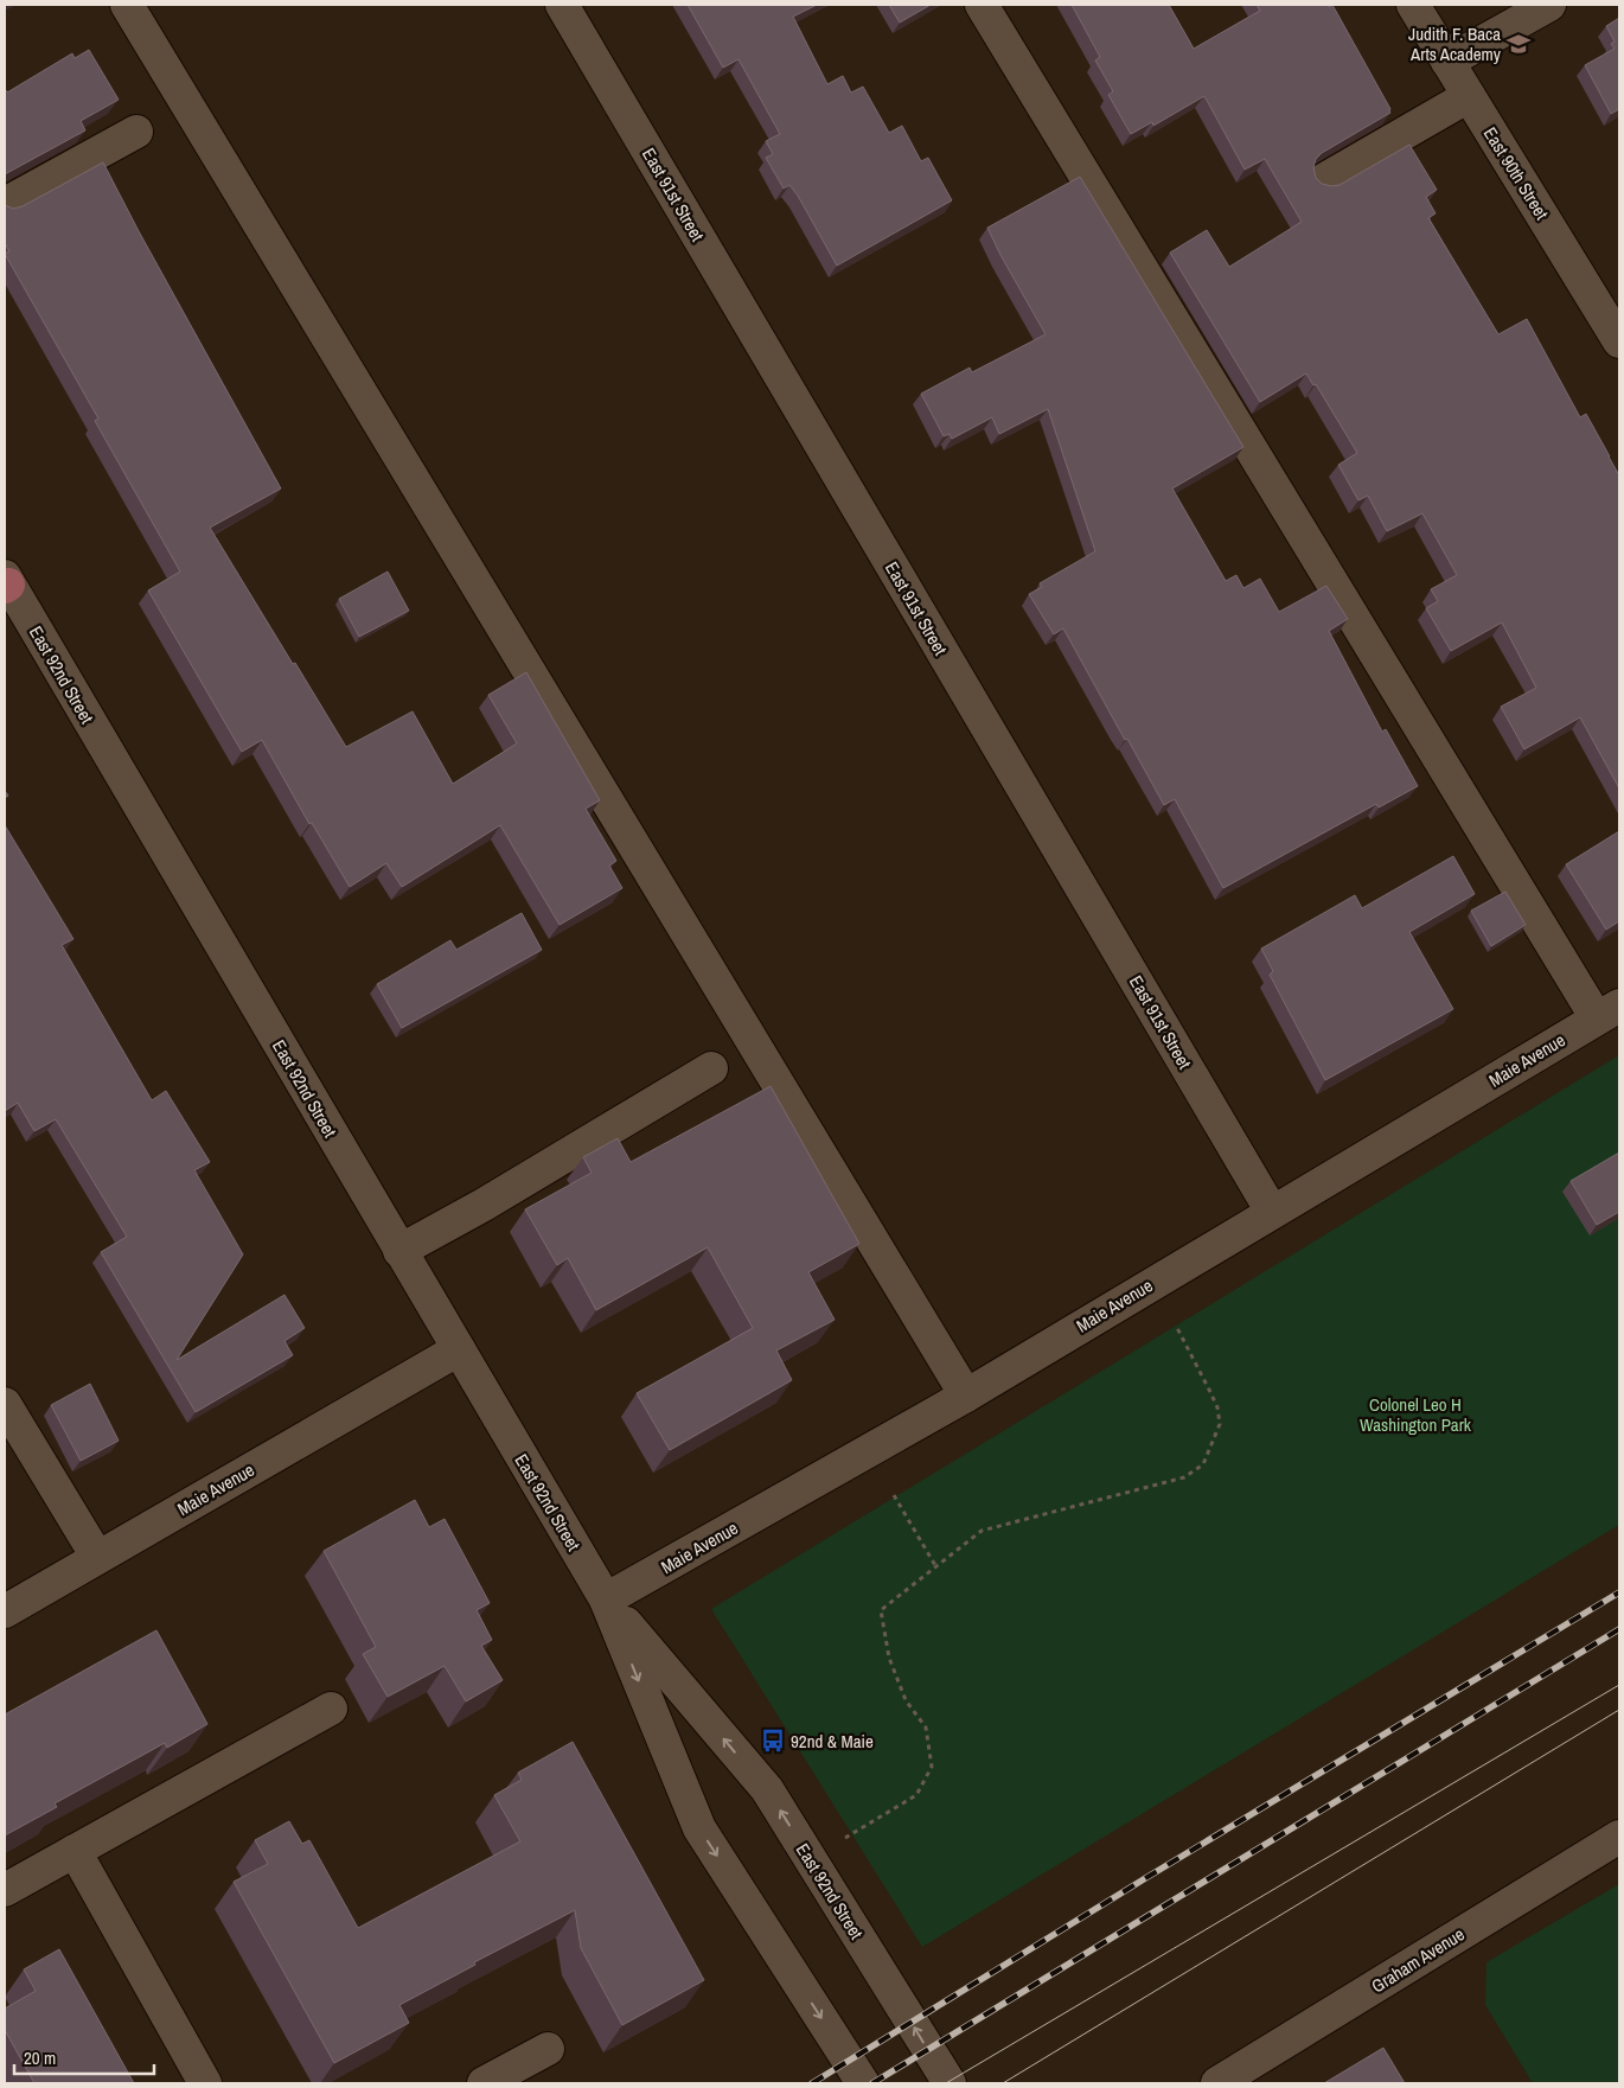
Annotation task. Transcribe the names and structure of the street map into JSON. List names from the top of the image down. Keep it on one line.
{"streets":{"street":["East 90th Street","East 91st Street","East 92nd Street","Maie Avenue","Graham Avenue"]},"crossings":[["East 91st Street","Maie Avenue"],["East 92nd Street","Maie Avenue"]],"parks":["Colonel Leo H Washington Park"],"places":{"school or university":["Judith F. Baca Arts Academy"],"bus stop":["92nd & Maie"]},"scale_bar":"20 m"}
